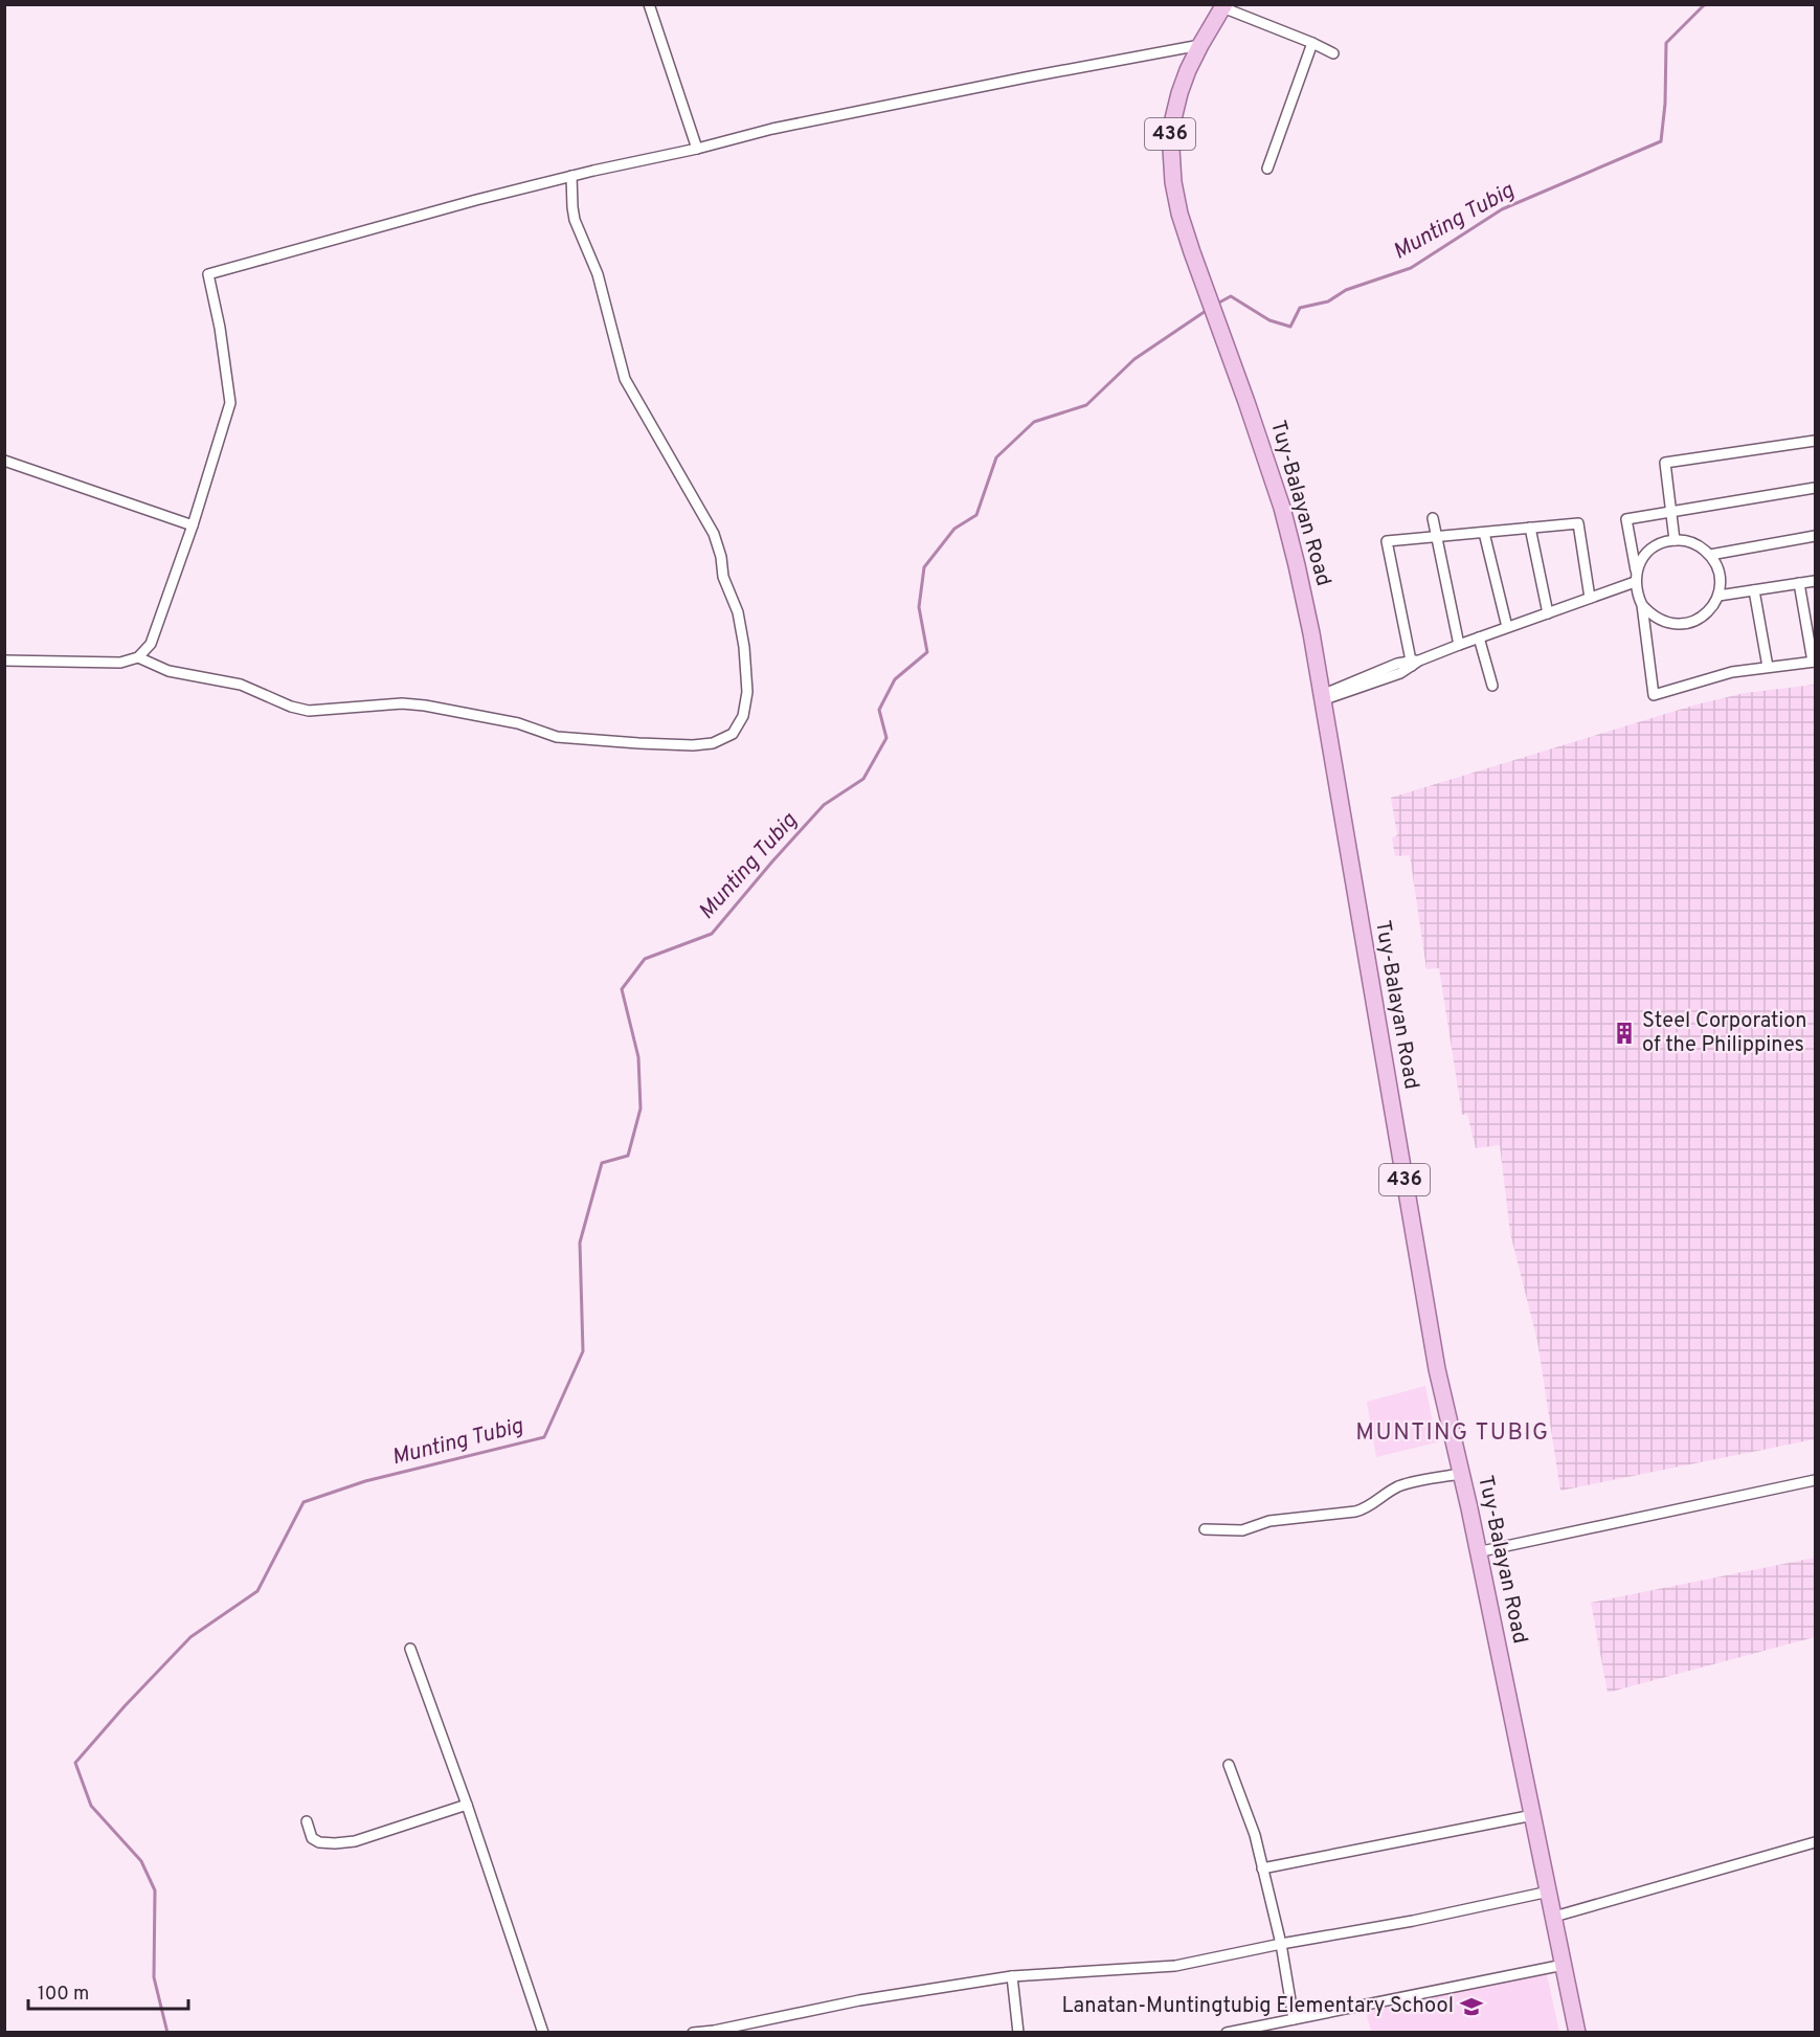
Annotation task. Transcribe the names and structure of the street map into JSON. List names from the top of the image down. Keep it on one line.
{"streets":{"main road":["436","Tuy-Balayan Road"]},"districts":["MUNTING TUBIG"],"water":["Munting Tubig"],"places":{"building":["Steel Corporation of the Philippines"],"school or university":["Lanatan-Muntingtubig Elementary School"]},"scale_bar":"100 m"}
